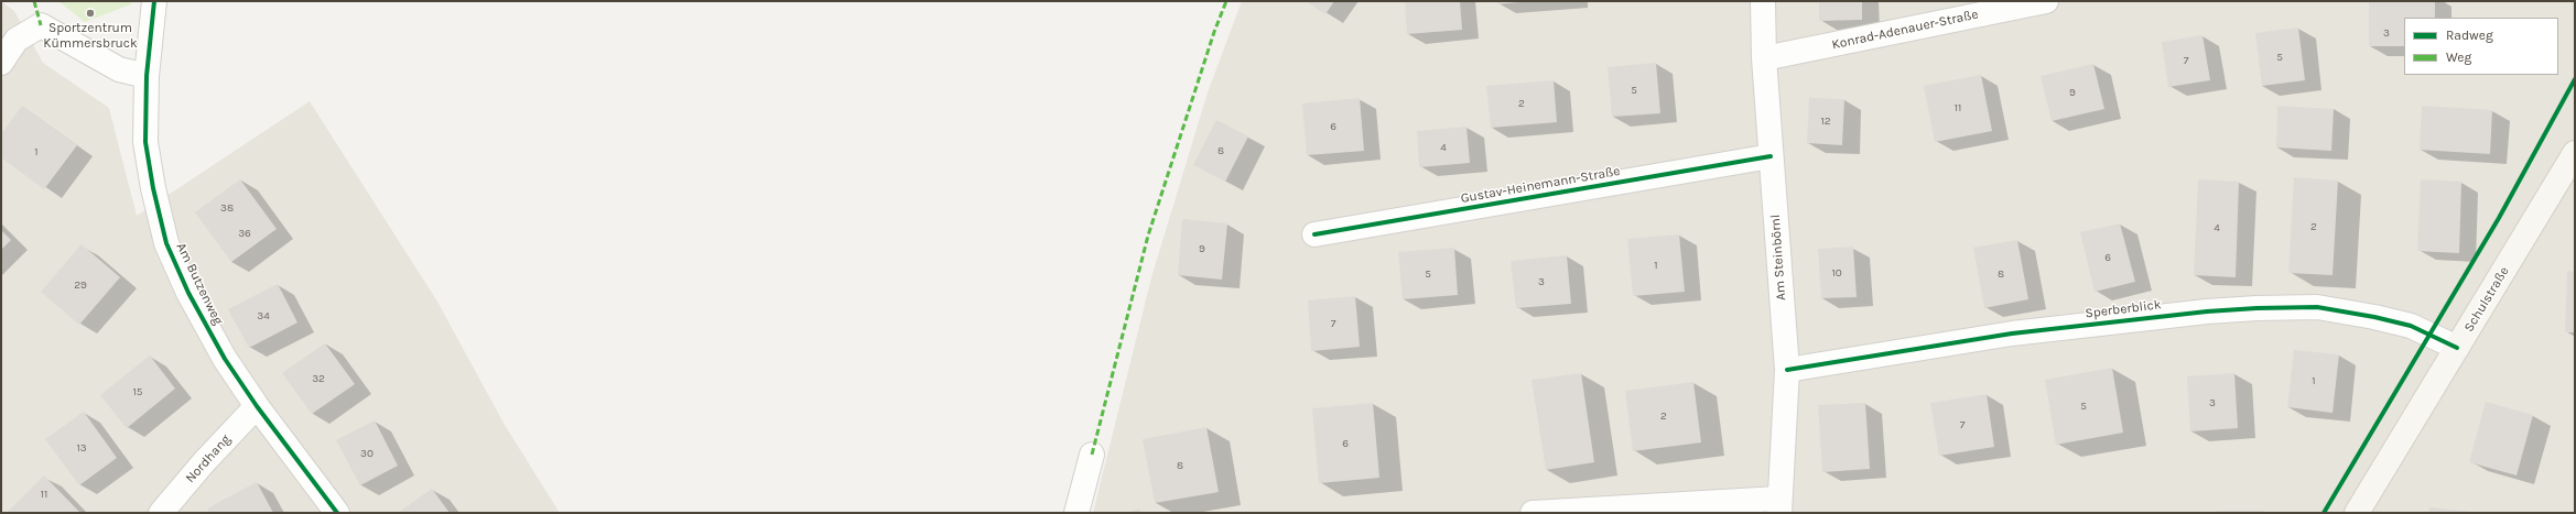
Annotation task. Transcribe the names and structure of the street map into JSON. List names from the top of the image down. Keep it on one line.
{"streets":{"street":["Konrad-Adenauer-Straße","Gustav-Heinemann-Straße","Am Steinbörnl","Am Butzenweg","Schulstraße","Sperberblick","Nordhang"]},"crossings":[["Konrad-Adenauer-Straße","Am Steinbörnl"],["Gustav-Heinemann-Straße","Am Steinbörnl"],["Am Steinbörnl","Sperberblick"],["Am Butzenweg","Nordhang"],["Schulstraße","Sperberblick"]],"places":["Sportzentrum Kümmersbruck"],"house_numbers":["3","5","7","5","9","2","11","12","6","4","8","1","38","2","4","36","9","6","1","10","5","8","3","29","34","7","32","1","15","3","5","2","7","6","13","30","8","11"],"legend":["Radweg","Weg"]}
